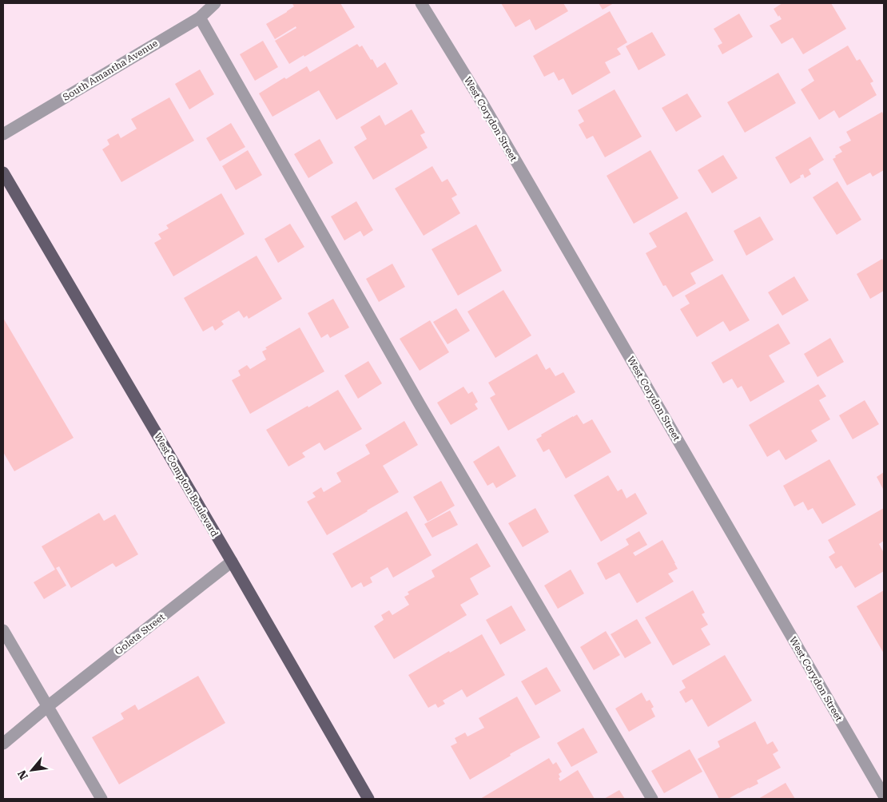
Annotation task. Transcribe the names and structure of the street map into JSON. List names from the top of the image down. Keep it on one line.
{"streets":{"main road":["West Compton Boulevard"],"street":["South Amantha Avenue","West Corydon Street","Goleta Street"]},"crossings":[["West Compton Boulevard","Goleta Street"]],"north":"bottom left"}
